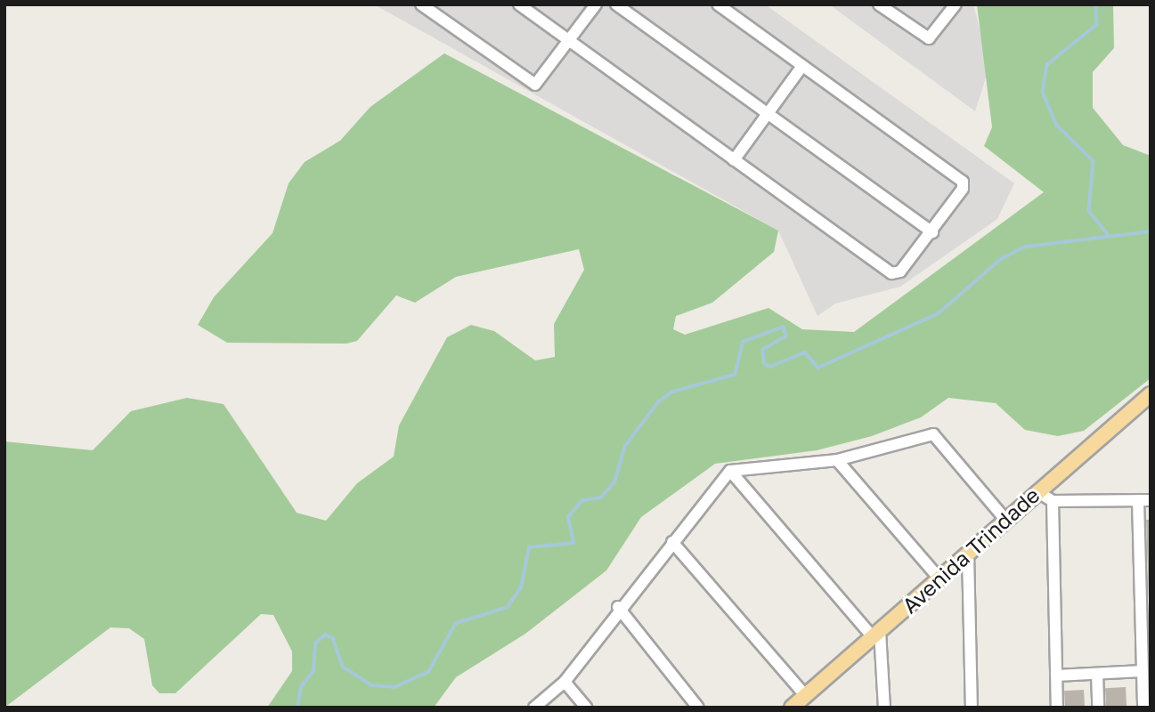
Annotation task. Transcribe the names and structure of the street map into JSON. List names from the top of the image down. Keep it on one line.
{"streets":{"main road":["Avenida Trindade"]}}
